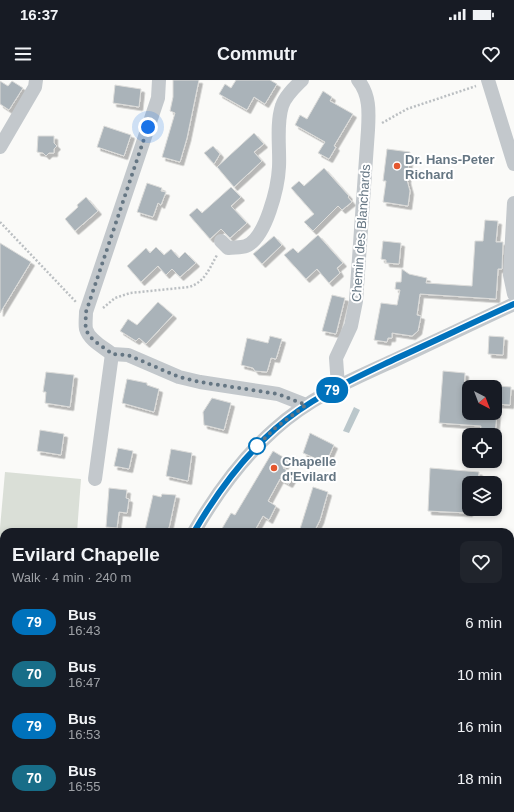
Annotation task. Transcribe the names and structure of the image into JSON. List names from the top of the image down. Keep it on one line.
{"streets":{"street":["Chemin des Blanchards"]},"places":["Dr. Hans-Peter Richard","Chapelle d'Evilard"],"lines":["bus line 79"],"north":"bottom right","page":{"status":"16:37","header":"Commutr","on_map":"79","heading":["Evilard Chapelle","Walk · 4 min · 240 m"],"list":[{"mark":"79","name":"Bus","note":"16:43","value":"6 min"},{"mark":"70","name":"Bus","note":"16:47","value":"10 min"},{"mark":"79","name":"Bus","note":"16:53","value":"16 min"},{"mark":"70","name":"Bus","note":"16:55","value":"18 min"}]}}
